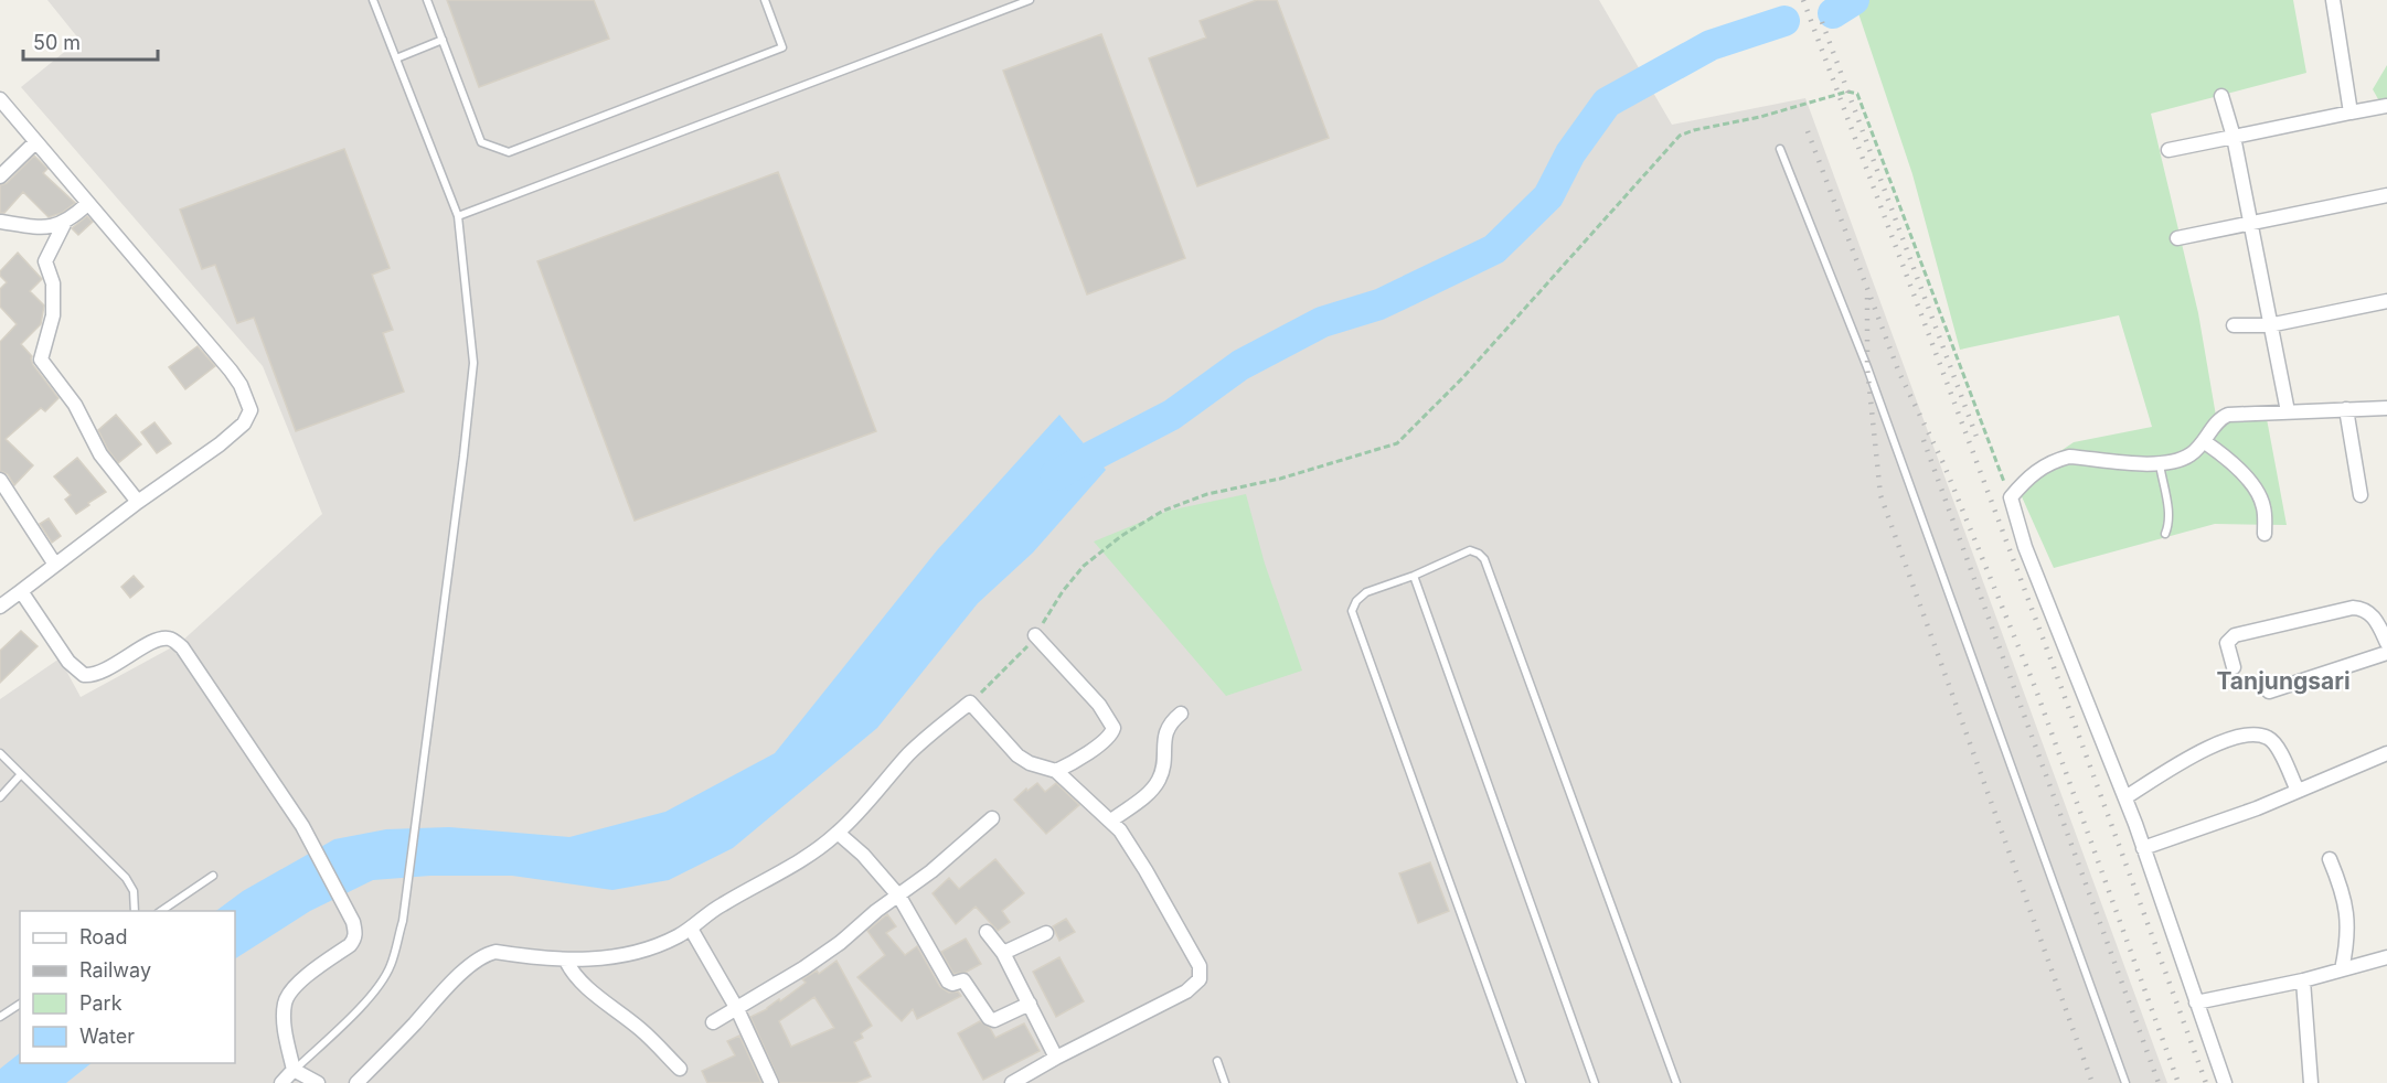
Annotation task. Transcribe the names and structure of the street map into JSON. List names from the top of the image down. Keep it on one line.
{"districts":["Tanjungsari"],"legend":["Road","Railway","Park","Water"],"scale_bar":"50 m"}
